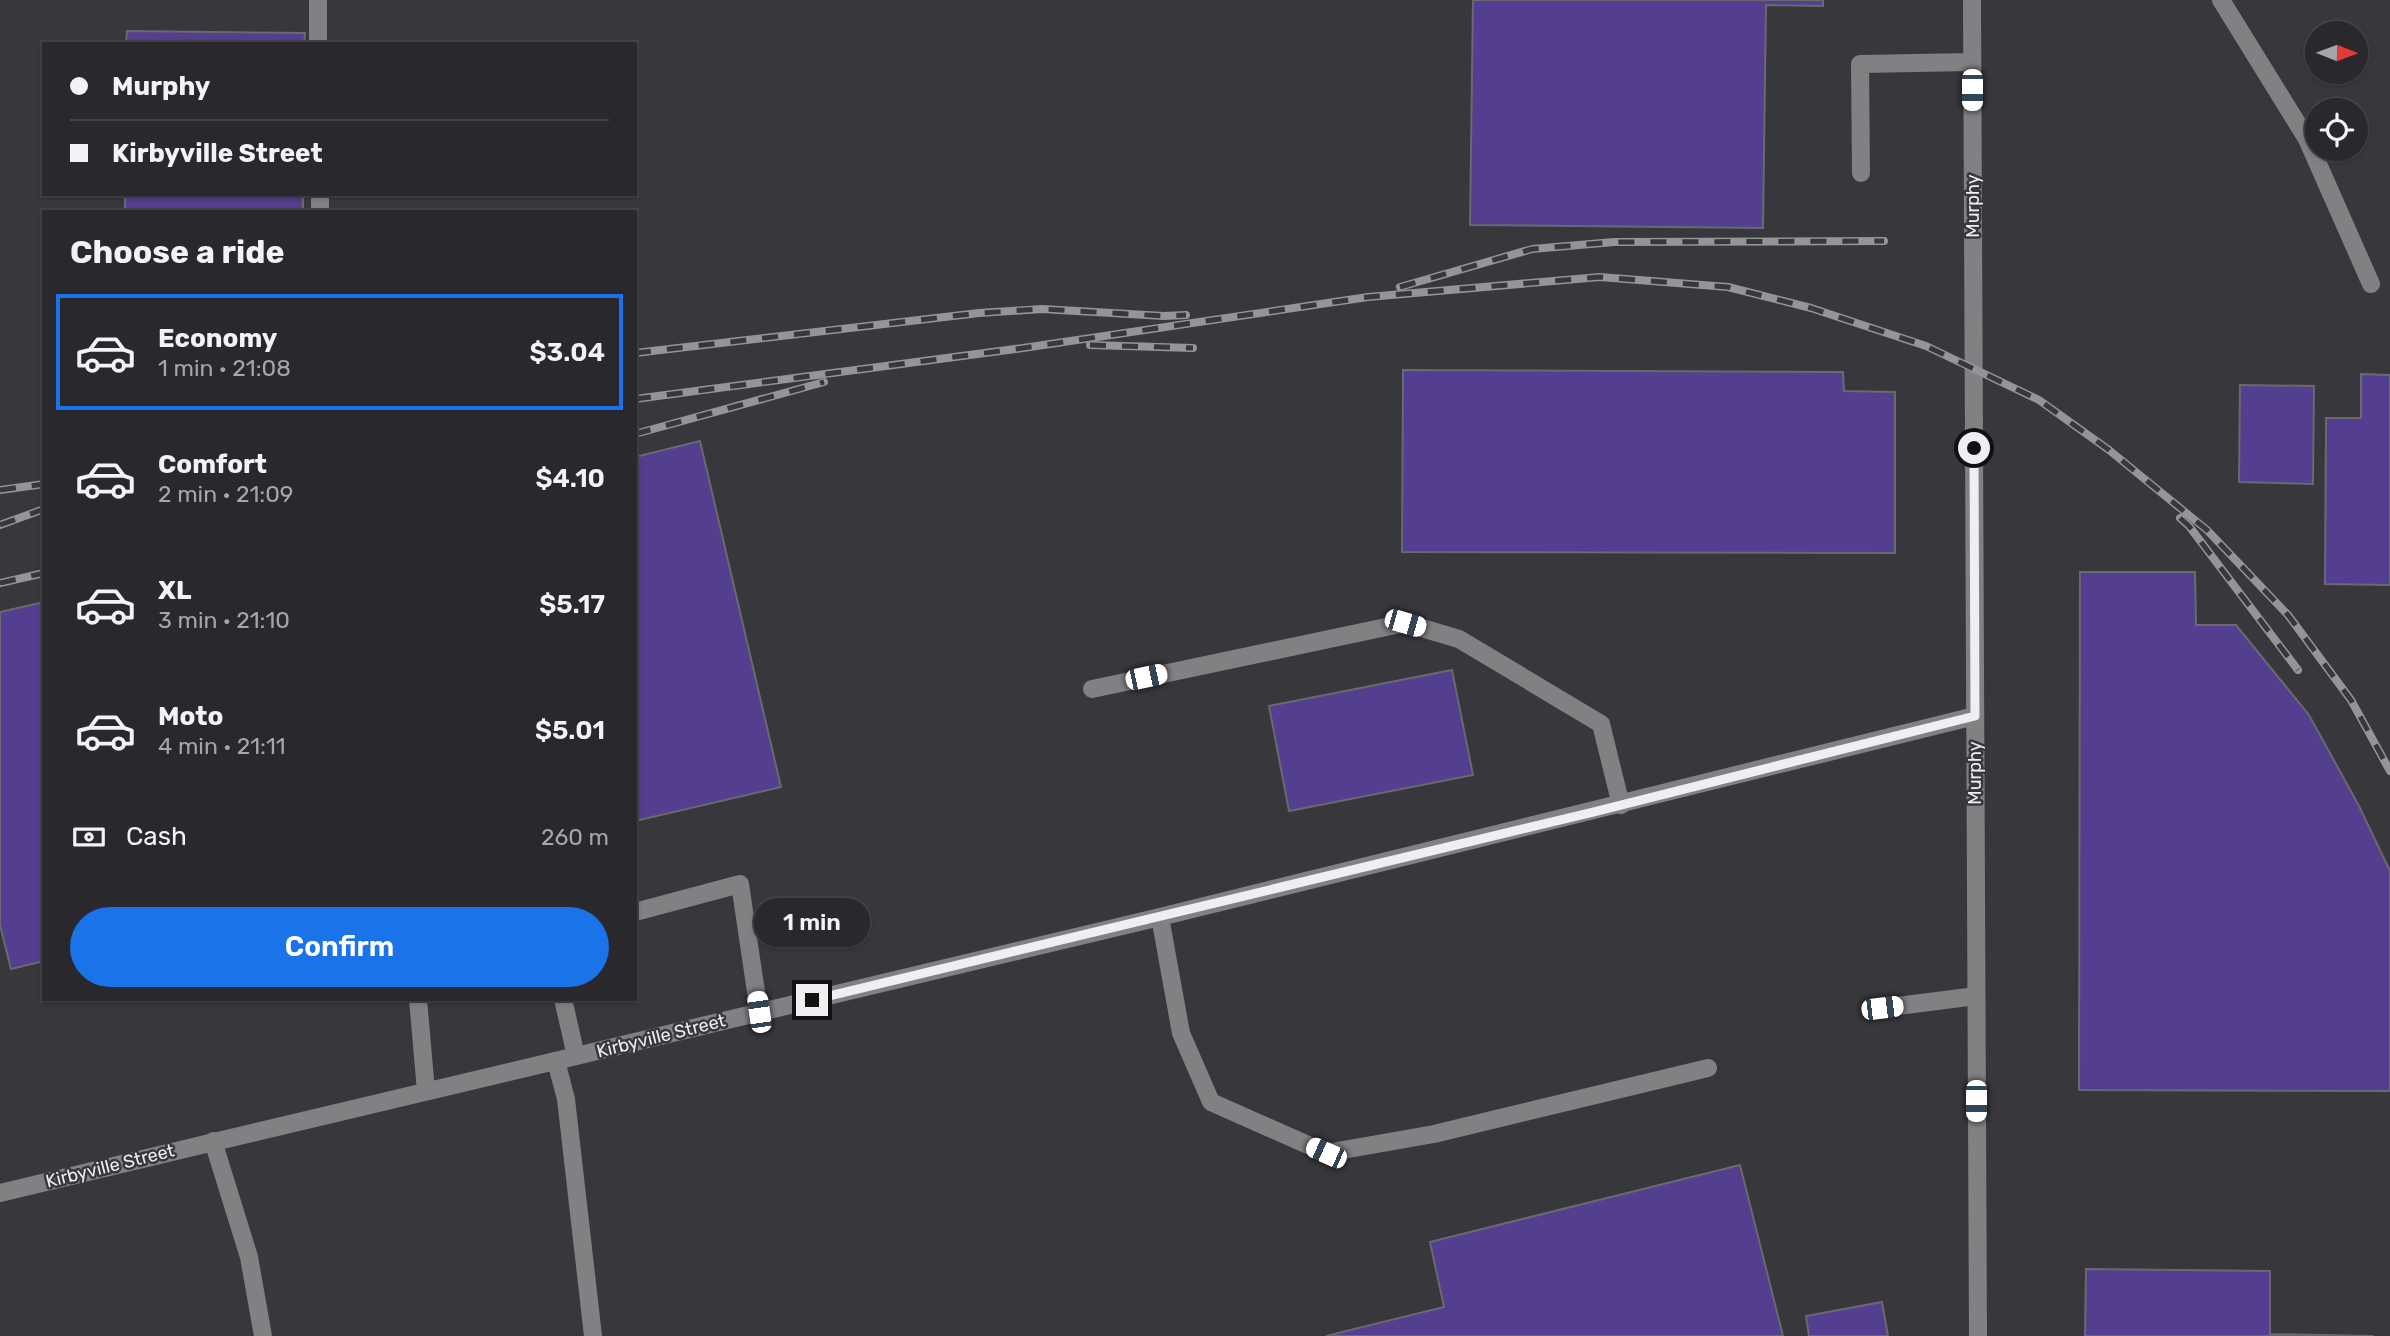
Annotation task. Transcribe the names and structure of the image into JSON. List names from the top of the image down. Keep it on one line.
{"streets":{"street":["Murphy","Kirbyville Street"]},"crossings":[["Murphy","Kirbyville Street"]],"north":"right","page":{"banner":["Murphy","Kirbyville Street"],"heading":"Choose a ride","list":[{"name":"Economy","note":"1 min · 21:08","value":"$3.04"},{"name":"Comfort","note":"2 min · 21:09","value":"$4.10"},{"name":"XL","note":"3 min · 21:10","value":"$5.17"},{"name":"Moto","note":"4 min · 21:11","value":"$5.01"}],"pay":["Cash","260 m"],"buttons":"Confirm","bubble":"1 min"}}
